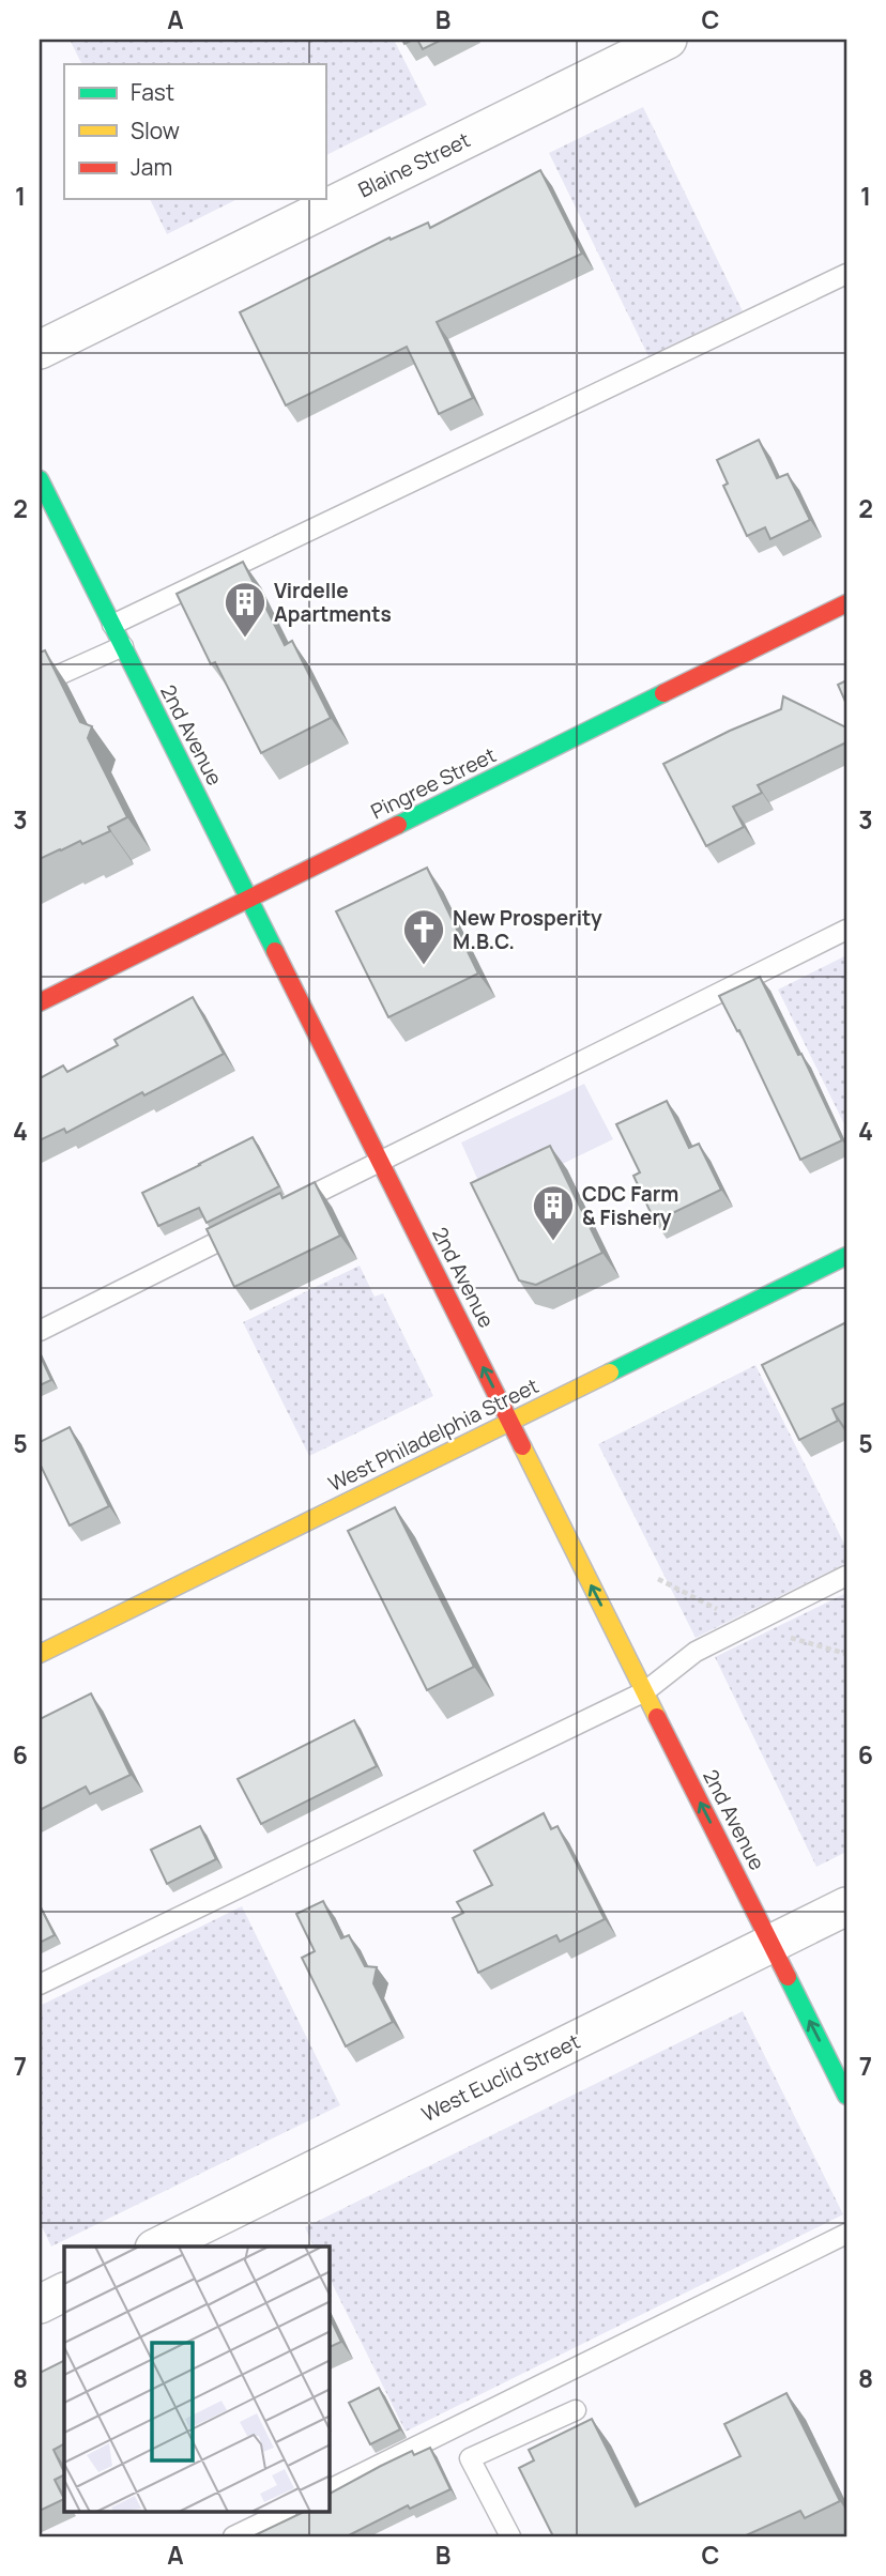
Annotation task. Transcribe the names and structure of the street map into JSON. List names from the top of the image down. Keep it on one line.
{"streets":{"street":["Blaine Street","2nd Avenue","Pingree Street","West Philadelphia Street","West Euclid Street"]},"crossings":[["2nd Avenue","Pingree Street"],["2nd Avenue","West Philadelphia Street"],["2nd Avenue","West Euclid Street"]],"one_way":["2nd Avenue"],"places":{"building":["Virdelle Apartments","CDC Farm & Fishery"],"church":["New Prosperity M.B.C."]},"legend":["Fast","Slow","Jam"],"grid":{"columns":["A","B","C"],"rows":["1","2","3","4","5","6","7","8"]}}
